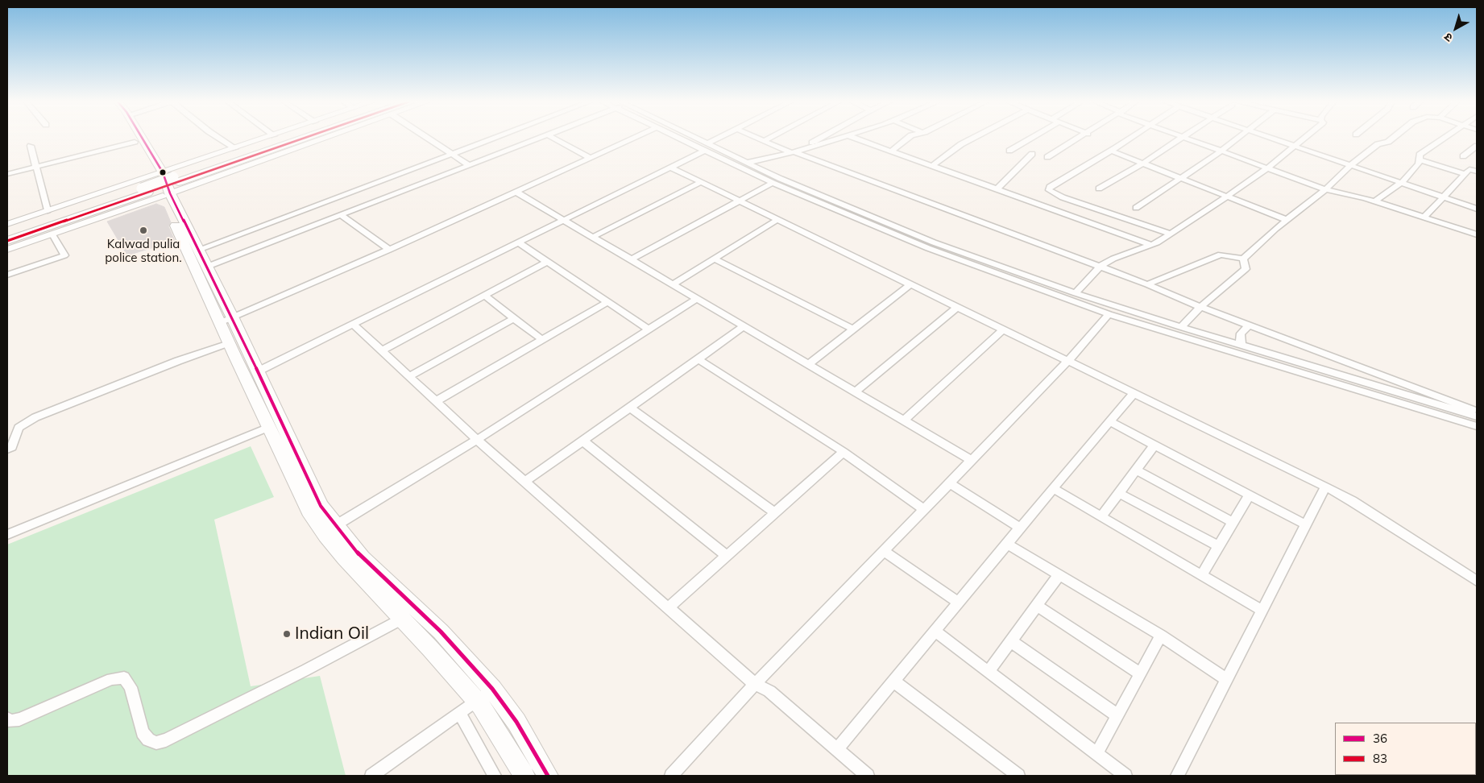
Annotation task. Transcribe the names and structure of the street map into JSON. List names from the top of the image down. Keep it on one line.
{"places":["Kalwad pulia police station.","Indian Oil"],"lines":["transit line 36","transit line 83"],"legend":["36","83"],"north":"bottom left"}
